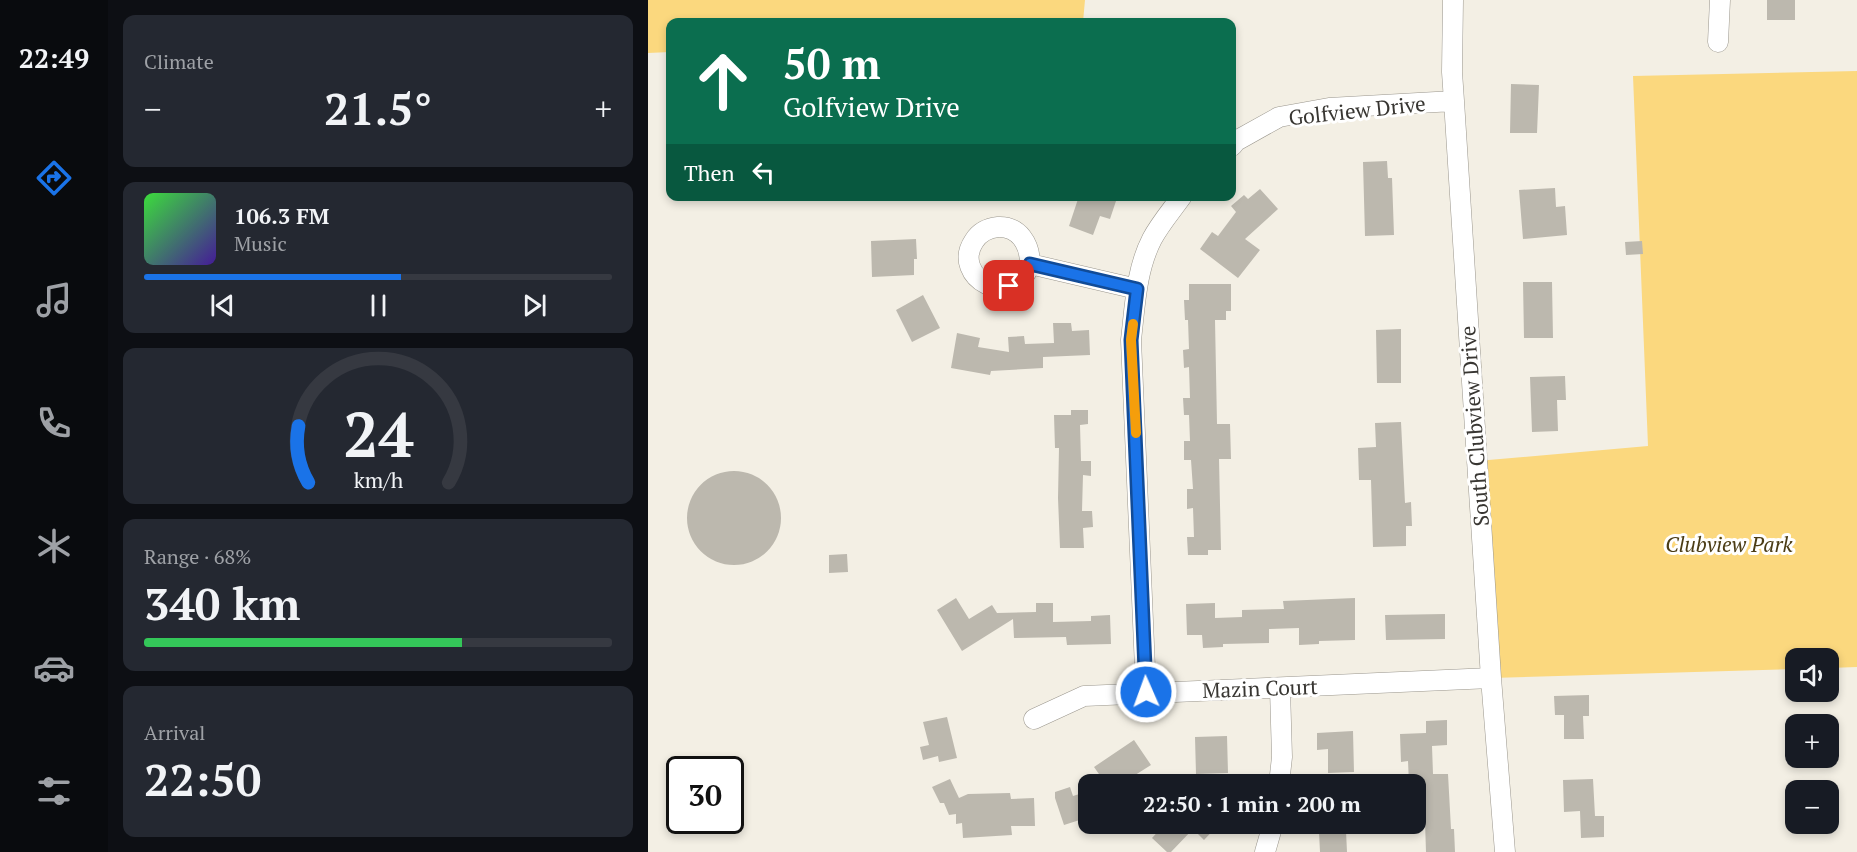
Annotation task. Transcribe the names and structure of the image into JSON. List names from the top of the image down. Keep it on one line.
{"streets":{"street":["Golfview Drive","South Clubview Drive","Mazin Court"]},"crossings":[["Golfview Drive","South Clubview Drive"],["South Clubview Drive","Mazin Court"]],"parks":["Clubview Park"],"page":{"tabs":"22:49","tile":["Climate",["Range · 68%","340 km"],["Arrival","22:50"]],"turn":["50 m","Golfview Drive"],"heat":["−","21.5°","+"],"then":"Then","song":["106.3 FM","Music"],"map_buttons":["+","−"],"limit":"30","trip":"22:50 · 1 min · 200 m","gauge":["24","km/h"]}}
